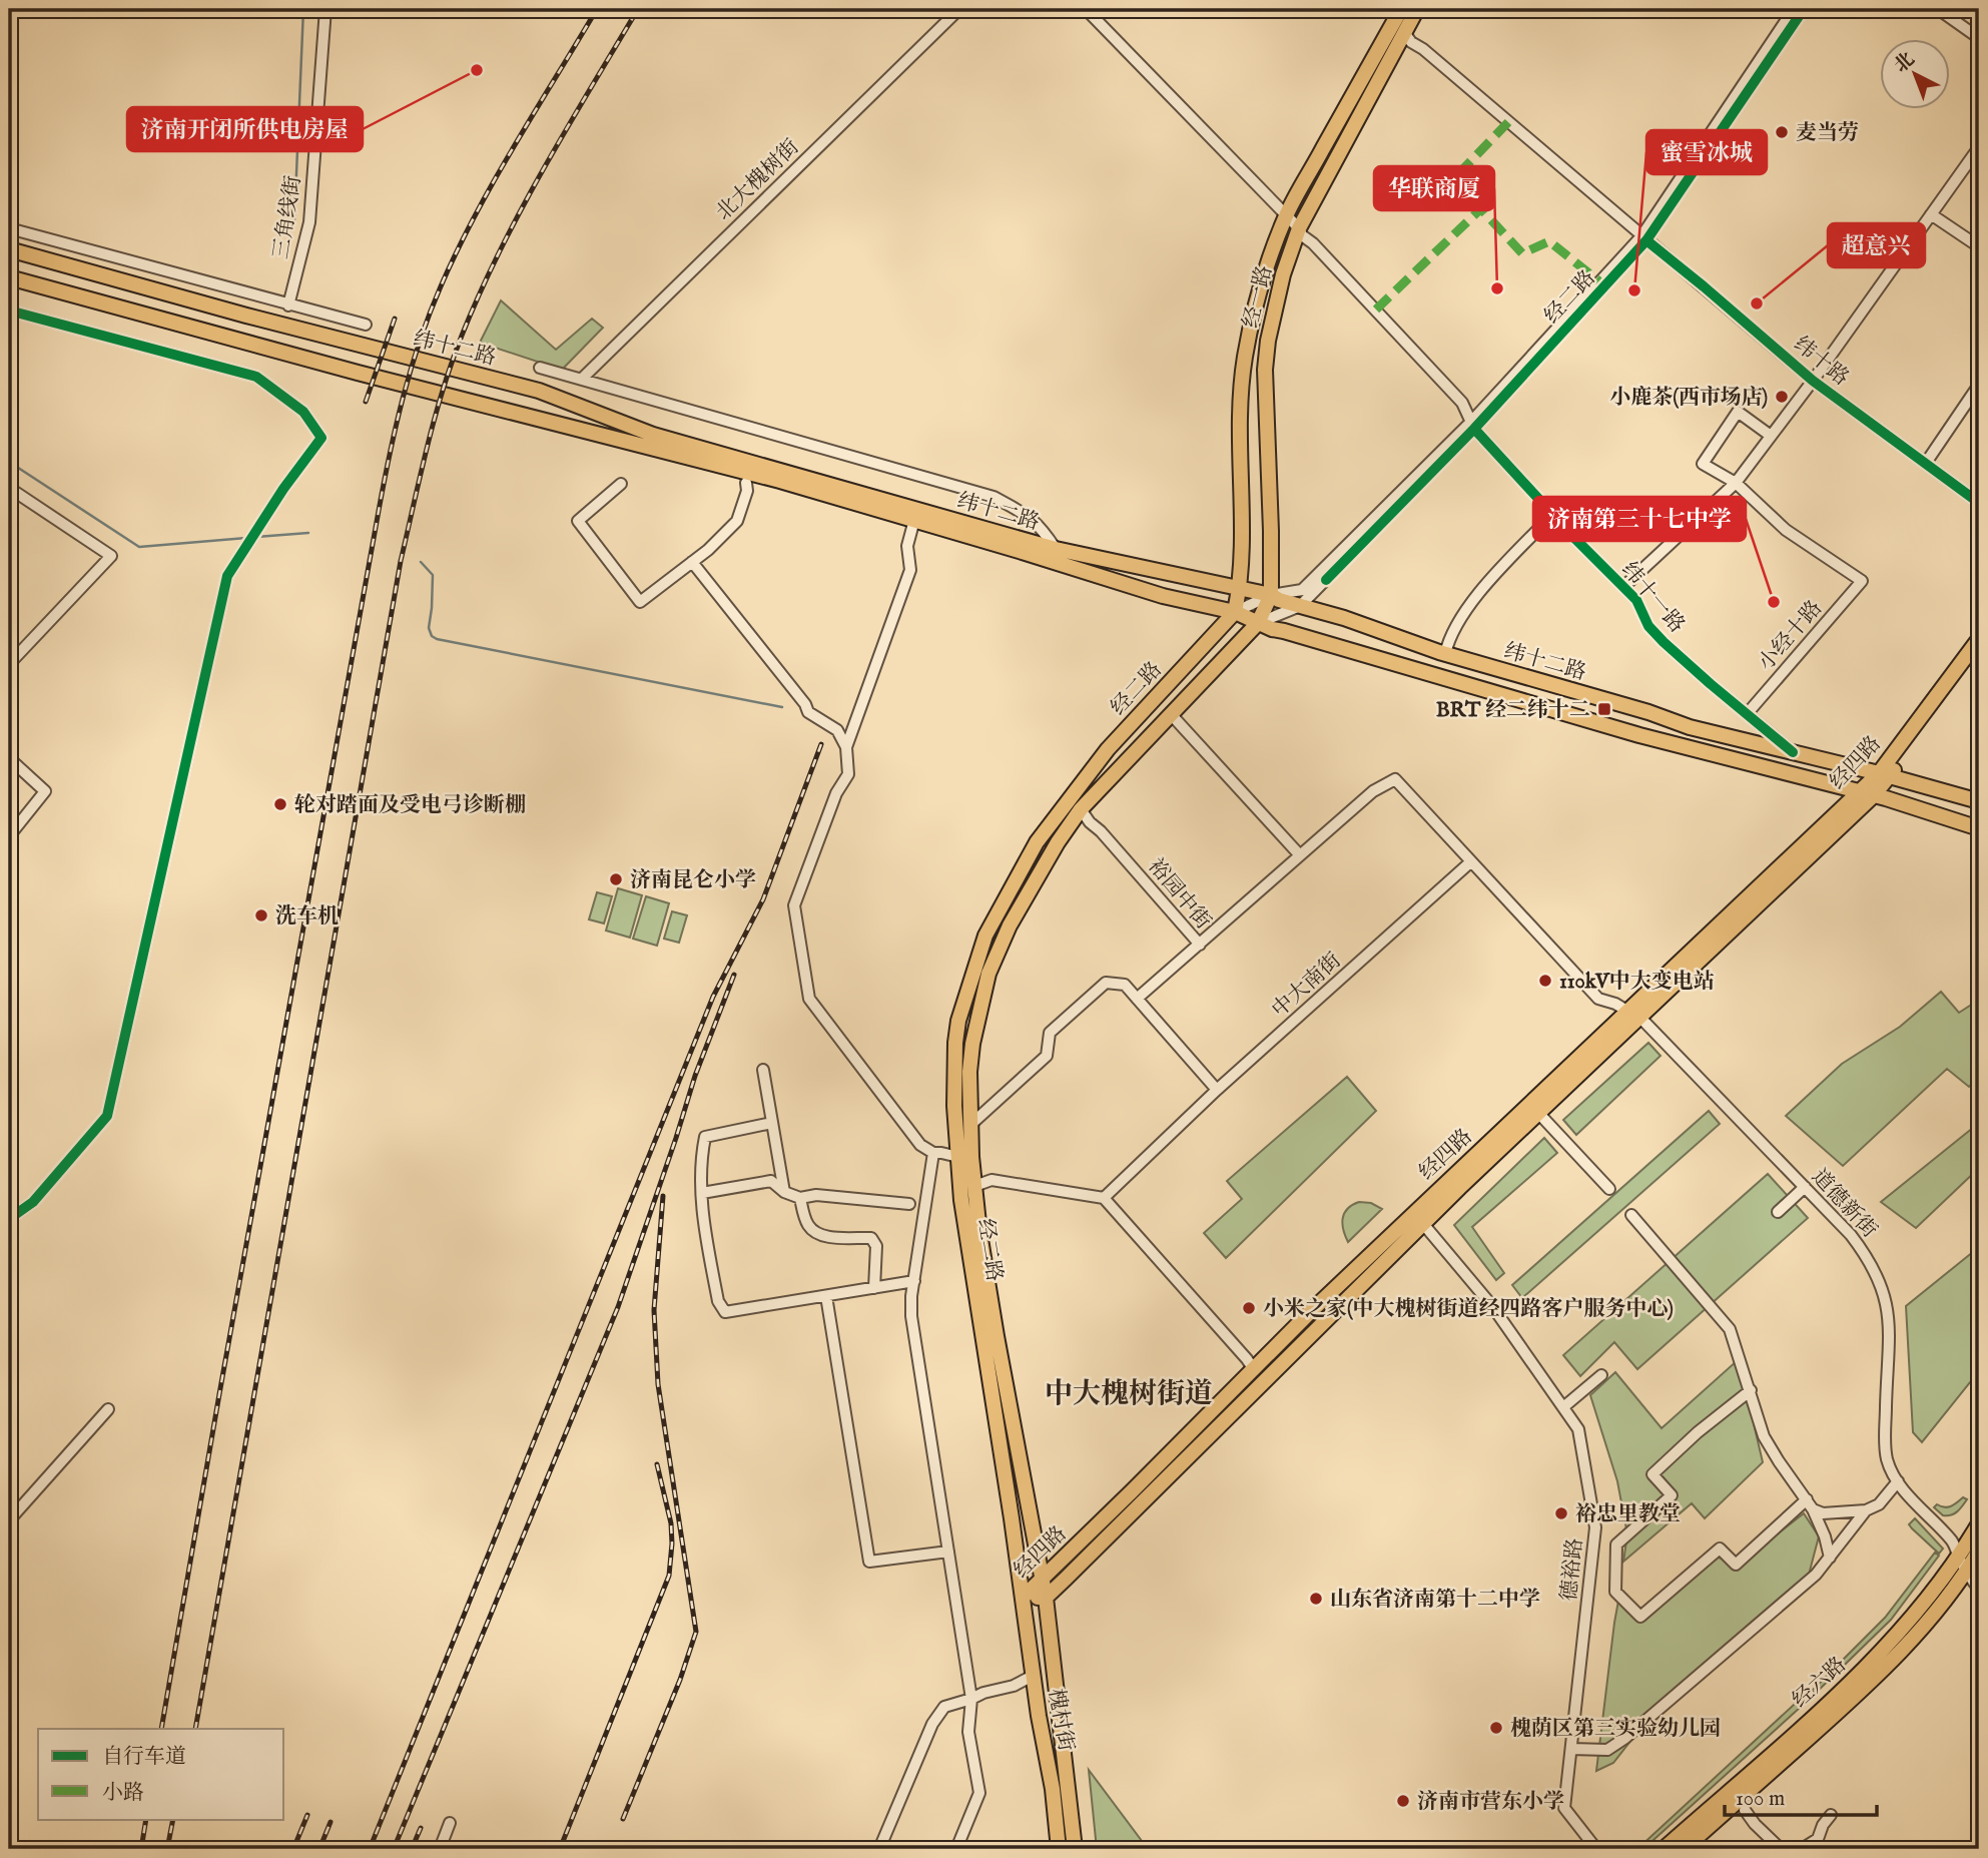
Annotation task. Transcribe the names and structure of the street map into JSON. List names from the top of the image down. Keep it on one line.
{"streets":{"main road":["经一路","经二路","纬十二路","经四路","经六路","槐村街"],"street":["北大槐树街","三角线街","纬十路","纬十一路","小经十路","裕园中街","中大南街","道德新街","德裕路"]},"crossings":[["经一路","经二路"],["经一路","纬十二路"],["经一路","纬十路"],["经一路","纬十一路"],["经二路","纬十二路"],["经二路","纬十路"],["经二路","纬十一路"],["经二路","经四路"],["经二路","裕园中街"],["经二路","槐村街"],["纬十二路","纬十一路"],["纬十二路","经四路"],["纬十一路","小经十路"],["经四路","道德新街"],["经四路","德裕路"],["经四路","槐村街"],["道德新街","经六路"]],"districts":["中大槐树街道"],"places":{"other":["济南开闭所供电房屋","麦当劳","华联商厦","蜜雪冰城","超意兴","小鹿茶(西市场店)","济南第三十七中学","轮对踏面及受电弓诊断棚","济南昆仑小学","洗车机","110kV中大变电站","小米之家(中大槐树街道经四路客户服务中心)","裕忠里教堂","山东省济南第十二中学","槐荫区第三实验幼儿园","济南市营东小学"],"transit":["BRT 经二纬十二"]},"legend":["自行车道","小路"],"scale_bar":"100 m","north":"top left"}
